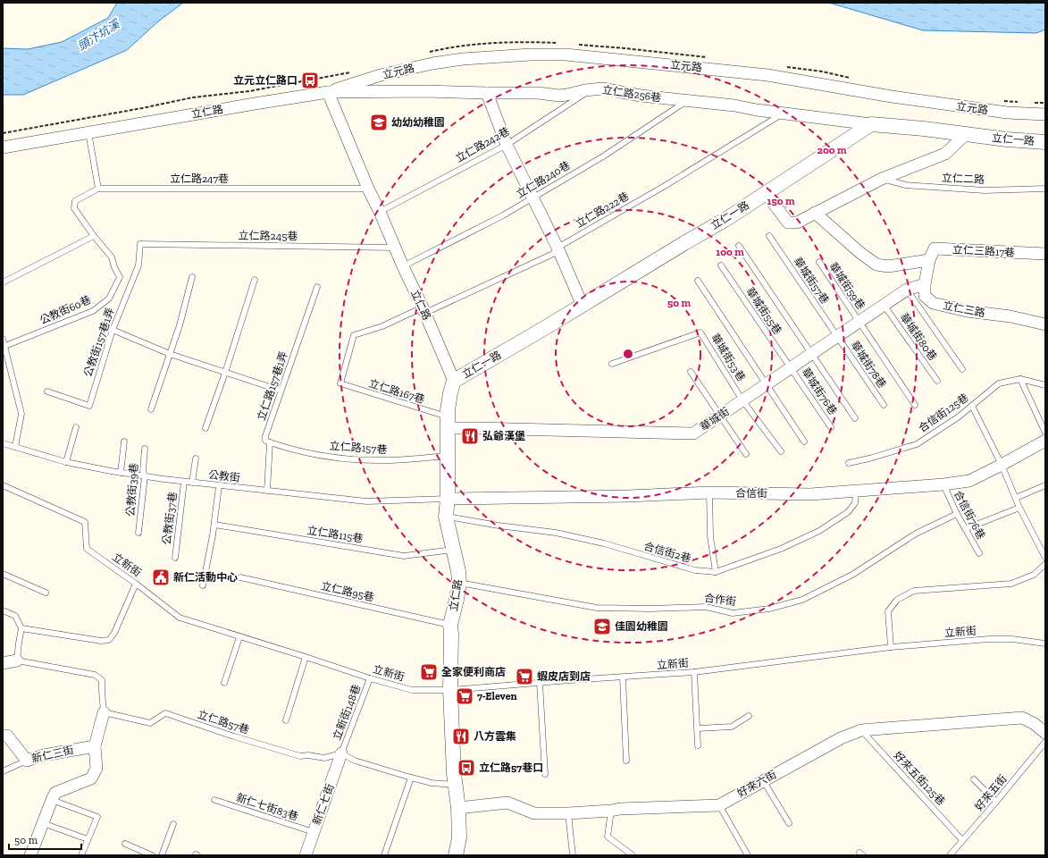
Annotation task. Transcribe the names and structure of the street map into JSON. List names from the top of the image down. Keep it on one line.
{"streets":{"street":["立元路","立仁路256巷","立仁路","立仁一路","立仁三路17巷","立仁三路","華城街","合信街","新仁三街","好來六街","新仁七街"],"lane":["立仁路242巷","立仁路247巷","立仁二路","立仁路240巷","立仁路222巷","立仁路245巷","華城街57巷","華城街59巷","公教街60巷","華城街55巷","華城街80巷","公教街157巷1弄","華城街53巷","華城街78巷","立仁路157巷1弄","立仁路167巷","華城街76巷","合信街125巷","立仁路157巷","公教街","公教街39巷","合信街76巷","公教街37巷","立仁路115巷","合信街2巷","立新街","立仁路95巷","合作街","立新街148巷","立仁路57巷","好來五街125巷","好來五街","新仁七街83巷"]},"crossings":[["立元路","立仁路256巷"],["立元路","立仁路"],["立仁路256巷","立仁路"],["立仁路256巷","立仁一路"],["立仁路256巷","立仁路242巷"],["立仁路256巷","立仁路240巷"],["立仁路256巷","立仁路222巷"],["立仁路","立仁一路"],["立仁路","立仁路242巷"],["立仁路","立仁路247巷"],["立仁路","立仁路240巷"],["立仁路","立仁路222巷"],["立仁路","立仁路245巷"],["立仁路","立仁路167巷"],["立仁路","華城街"],["立仁路","立仁路157巷"],["立仁路","公教街"],["立仁路","合信街"],["立仁路","立仁路115巷"],["立仁路","合信街2巷"],["立仁路","立新街"],["立仁路","立仁路95巷"],["立仁路","合作街"],["立仁路","好來六街"],["立仁路222巷","立仁路167巷"],["立仁路245巷","公教街157巷1弄"],["立仁三路17巷","立仁三路"],["華城街57巷","華城街78巷"],["華城街57巷","華城街"],["華城街59巷","華城街"],["立仁三路","華城街"],["華城街55巷","華城街76巷"],["華城街55巷","華城街"],["華城街80巷","華城街"],["華城街53巷","華城街"],["華城街78巷","華城街"],["立仁路157巷1弄","立仁路157巷"],["立仁路157巷1弄","公教街"],["立仁路167巷","華城街"],["華城街76巷","華城街"],["公教街","公教街39巷"],["公教街","合信街"],["公教街","公教街37巷"],["合信街","合信街76巷"],["合信街","合信街2巷"],["合信街76巷","合作街"],["立新街","立新街148巷"],["立新街148巷","立仁路57巷"],["立新街148巷","新仁七街"],["立仁路57巷","新仁七街"],["好來五街125巷","好來六街"],["好來五街125巷","好來五街"],["新仁七街","新仁七街83巷"]],"water":["頭汴坑溪"],"places":{"bus stop":["立元立仁路口","立仁路57巷口"],"school or university":["幼幼幼稚園","佳園幼稚園"],"restaurant":["弘爺漢堡","八方雲集"],"public building":["新仁活動中心"],"supermarket":["全家便利商店","蝦皮店到店","7-Eleven"]},"scale_bar":"50 m","rings":["200 m","150 m","100 m","50 m"]}
